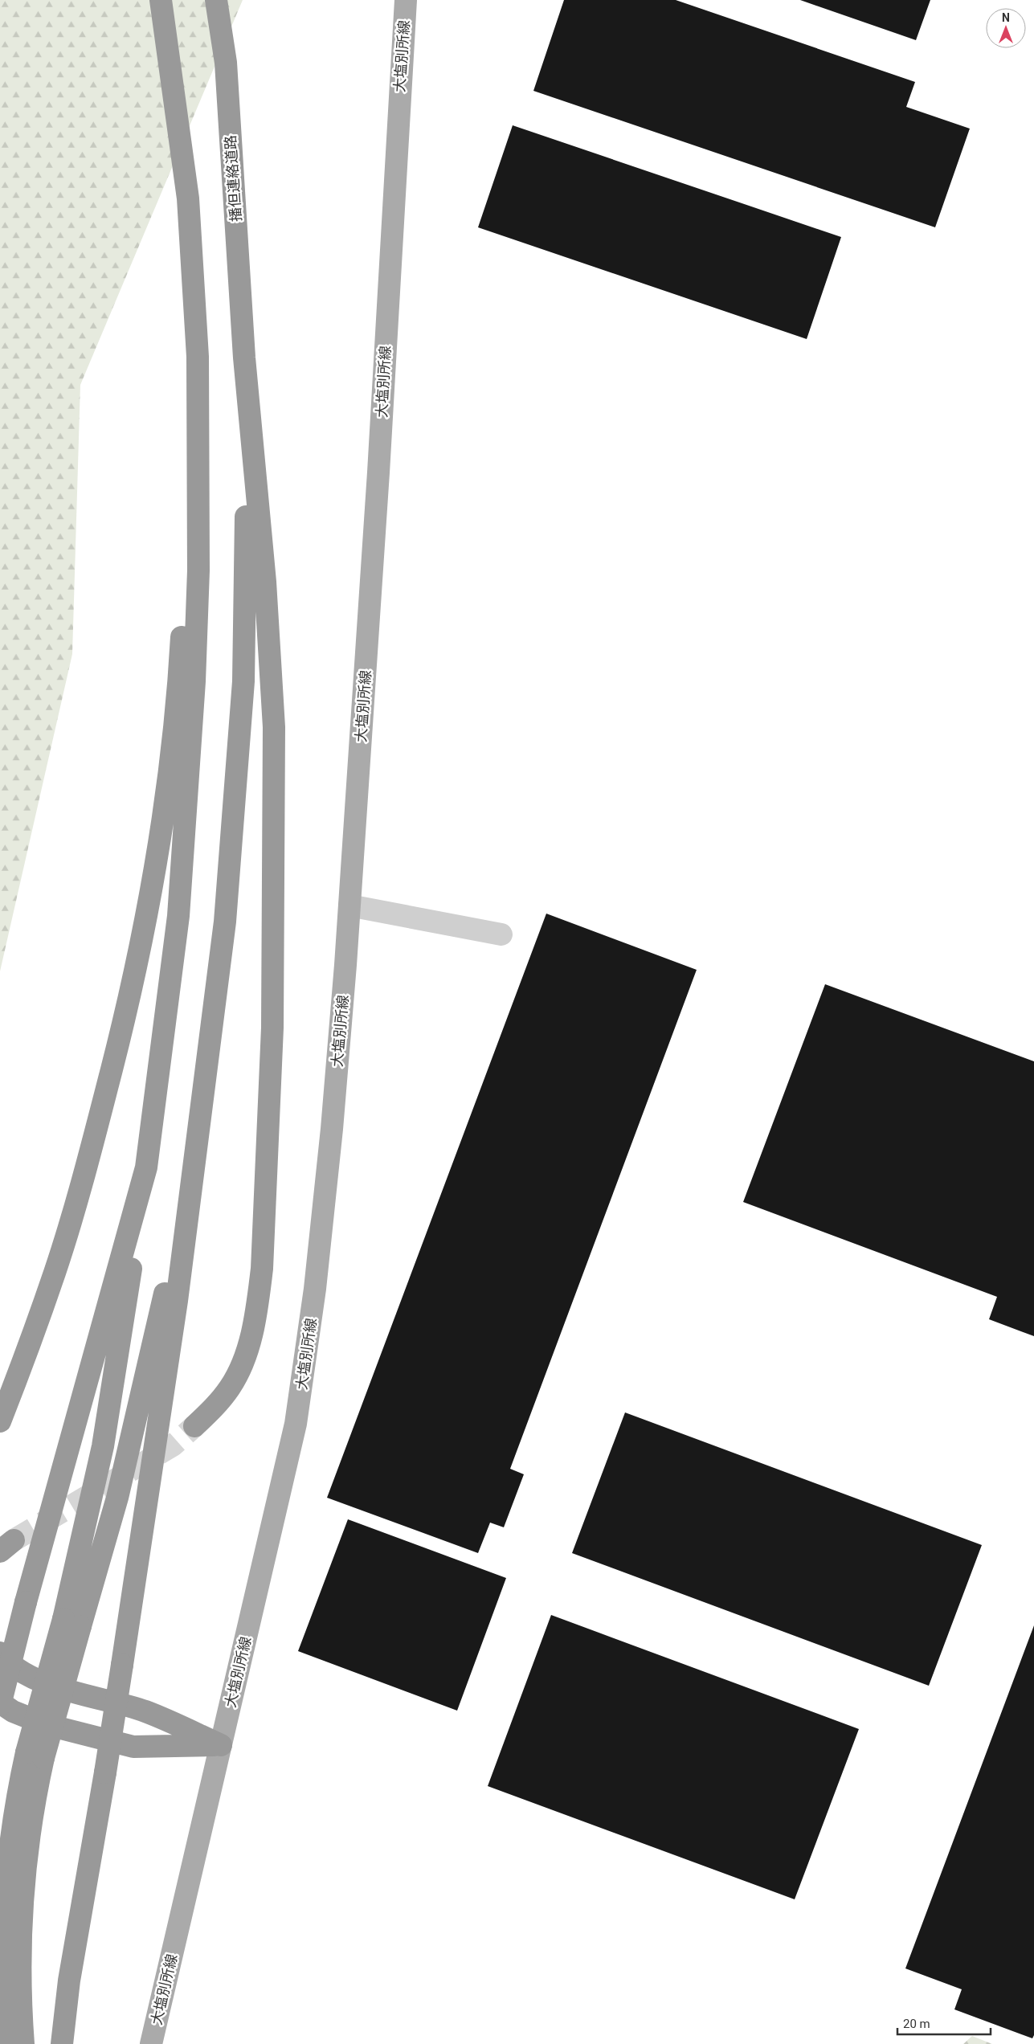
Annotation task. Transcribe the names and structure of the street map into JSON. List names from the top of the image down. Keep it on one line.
{"streets":{"highway":["播但連絡道路"],"main road":["大塩別所線"]},"scale_bar":"20 m","north":"top"}
